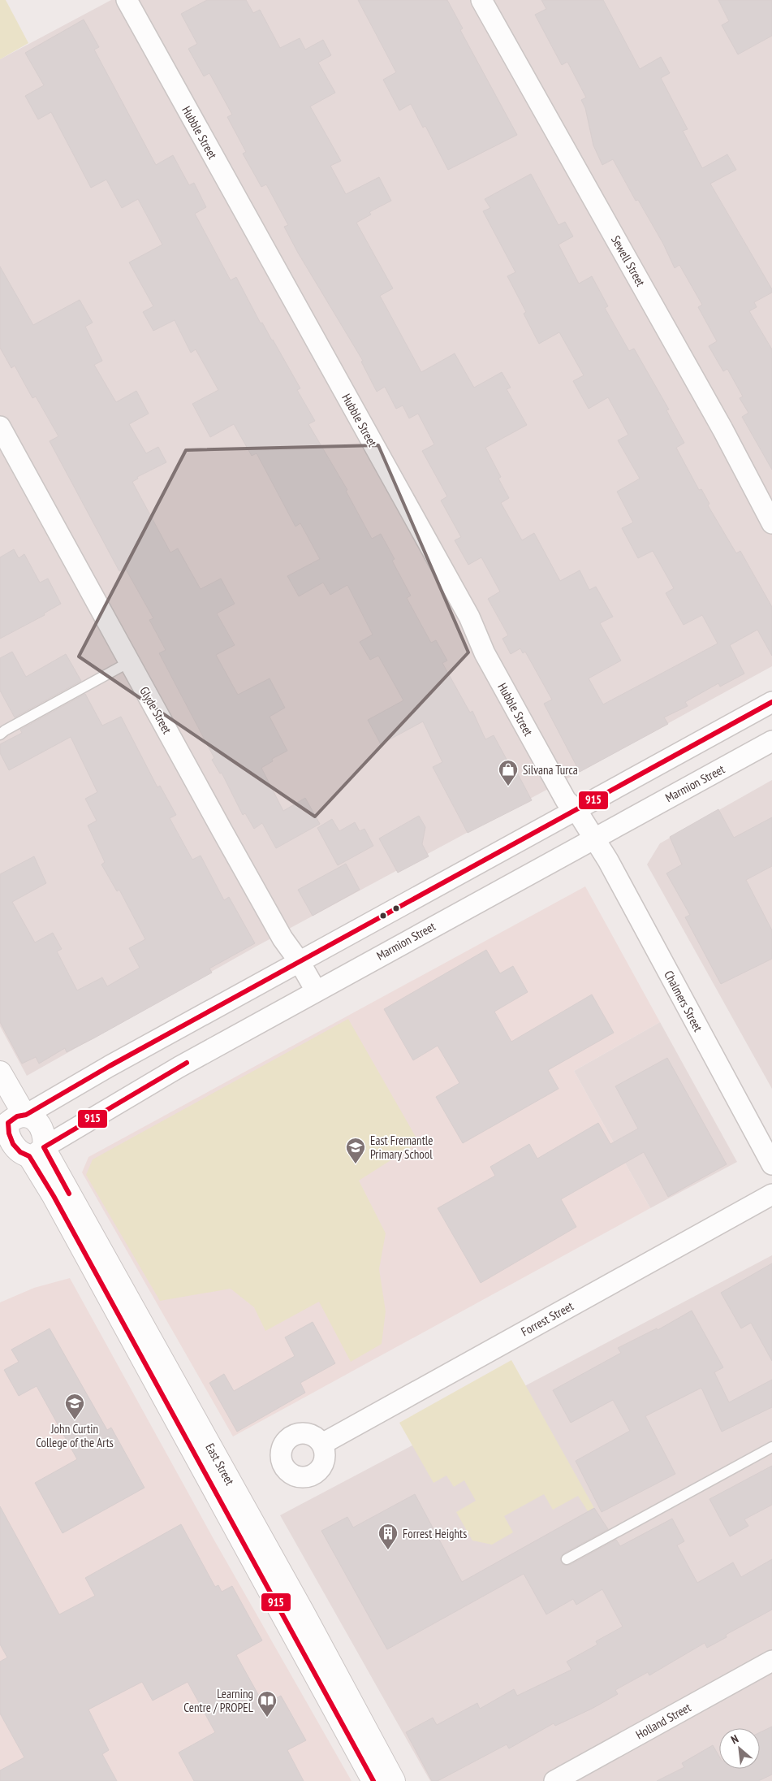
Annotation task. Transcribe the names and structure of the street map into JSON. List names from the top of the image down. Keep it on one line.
{"streets":{"street":["Hubble Street","Sewell Street","Glyde Street","Marmion Street","Chalmers Street","Forrest Street","East Street","Holland Street"]},"crossings":[["Hubble Street","Marmion Street"],["Hubble Street","Chalmers Street"],["Glyde Street","Marmion Street"],["Marmion Street","Chalmers Street"],["Marmion Street","East Street"]],"places":{"shop":["Silvana Turca"],"school or university":["East Fremantle Primary School","John Curtin College of the Arts"],"building":["Forrest Heights"],"library":["Learning Centre / PROPEL"]},"lines":["transit line 915"],"north":"top left"}
